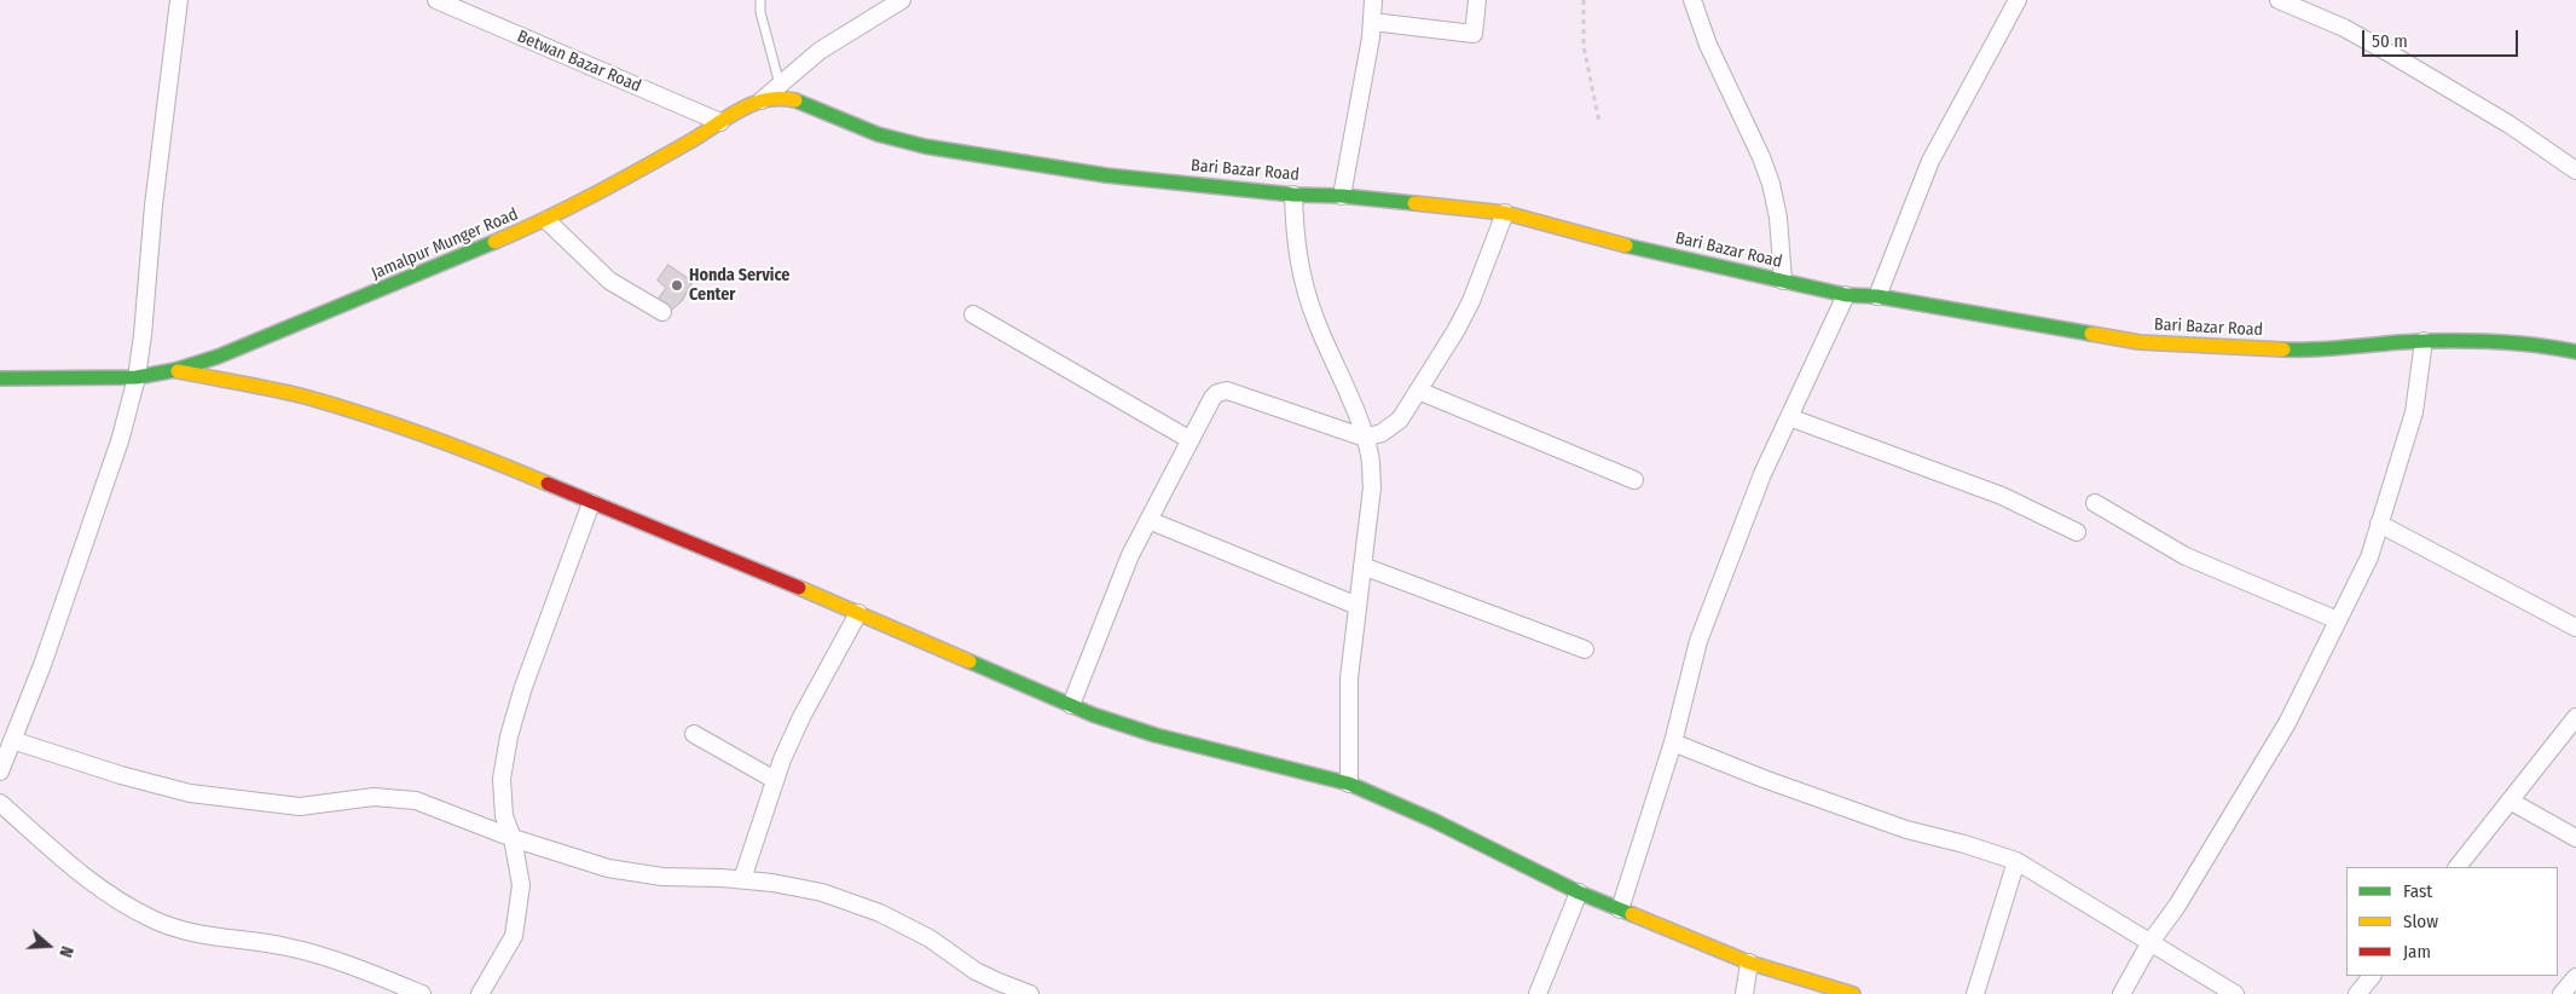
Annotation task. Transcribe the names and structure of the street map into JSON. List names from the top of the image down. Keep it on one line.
{"streets":{"street":["Betwan Bazar Road","Bari Bazar Road","Jamalpur Munger Road"]},"crossings":[["Betwan Bazar Road","Jamalpur Munger Road"],["Bari Bazar Road","Jamalpur Munger Road"]],"places":["Honda Service Center"],"legend":["Fast","Slow","Jam"],"scale_bar":"50 m","north":"right"}
